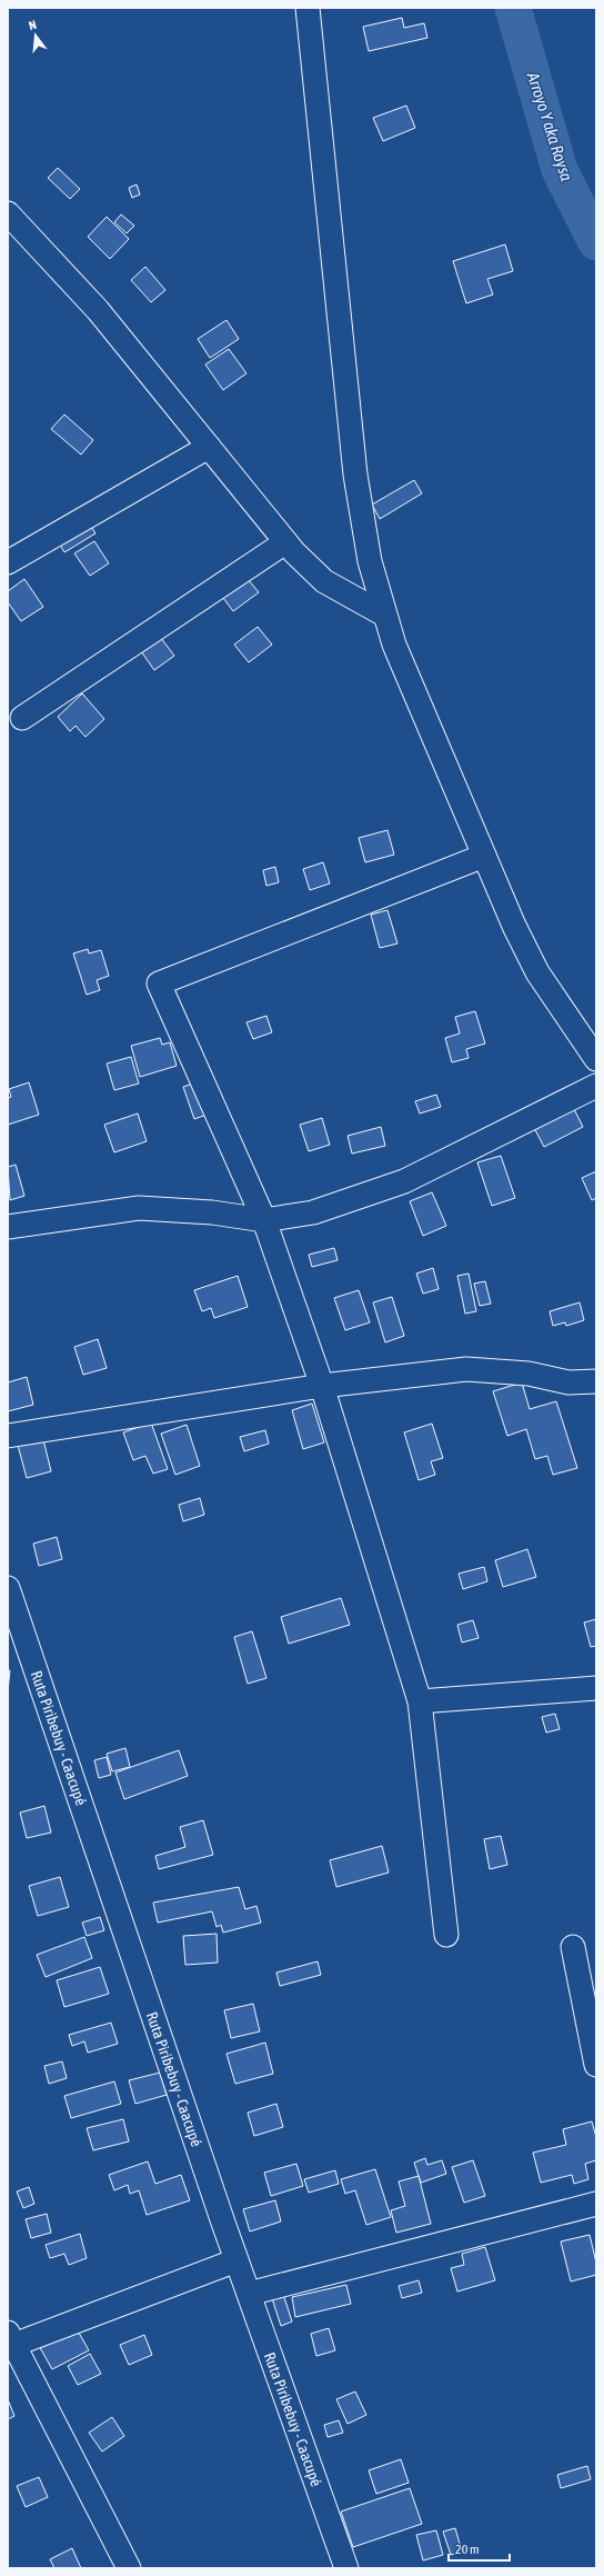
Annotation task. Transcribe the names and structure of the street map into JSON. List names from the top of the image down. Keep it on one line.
{"streets":{"street":["Ruta Piribebuy - Caacupé"]},"water":["Arroyo Y aka Roysa"],"scale_bar":"20 m","north":"top"}
